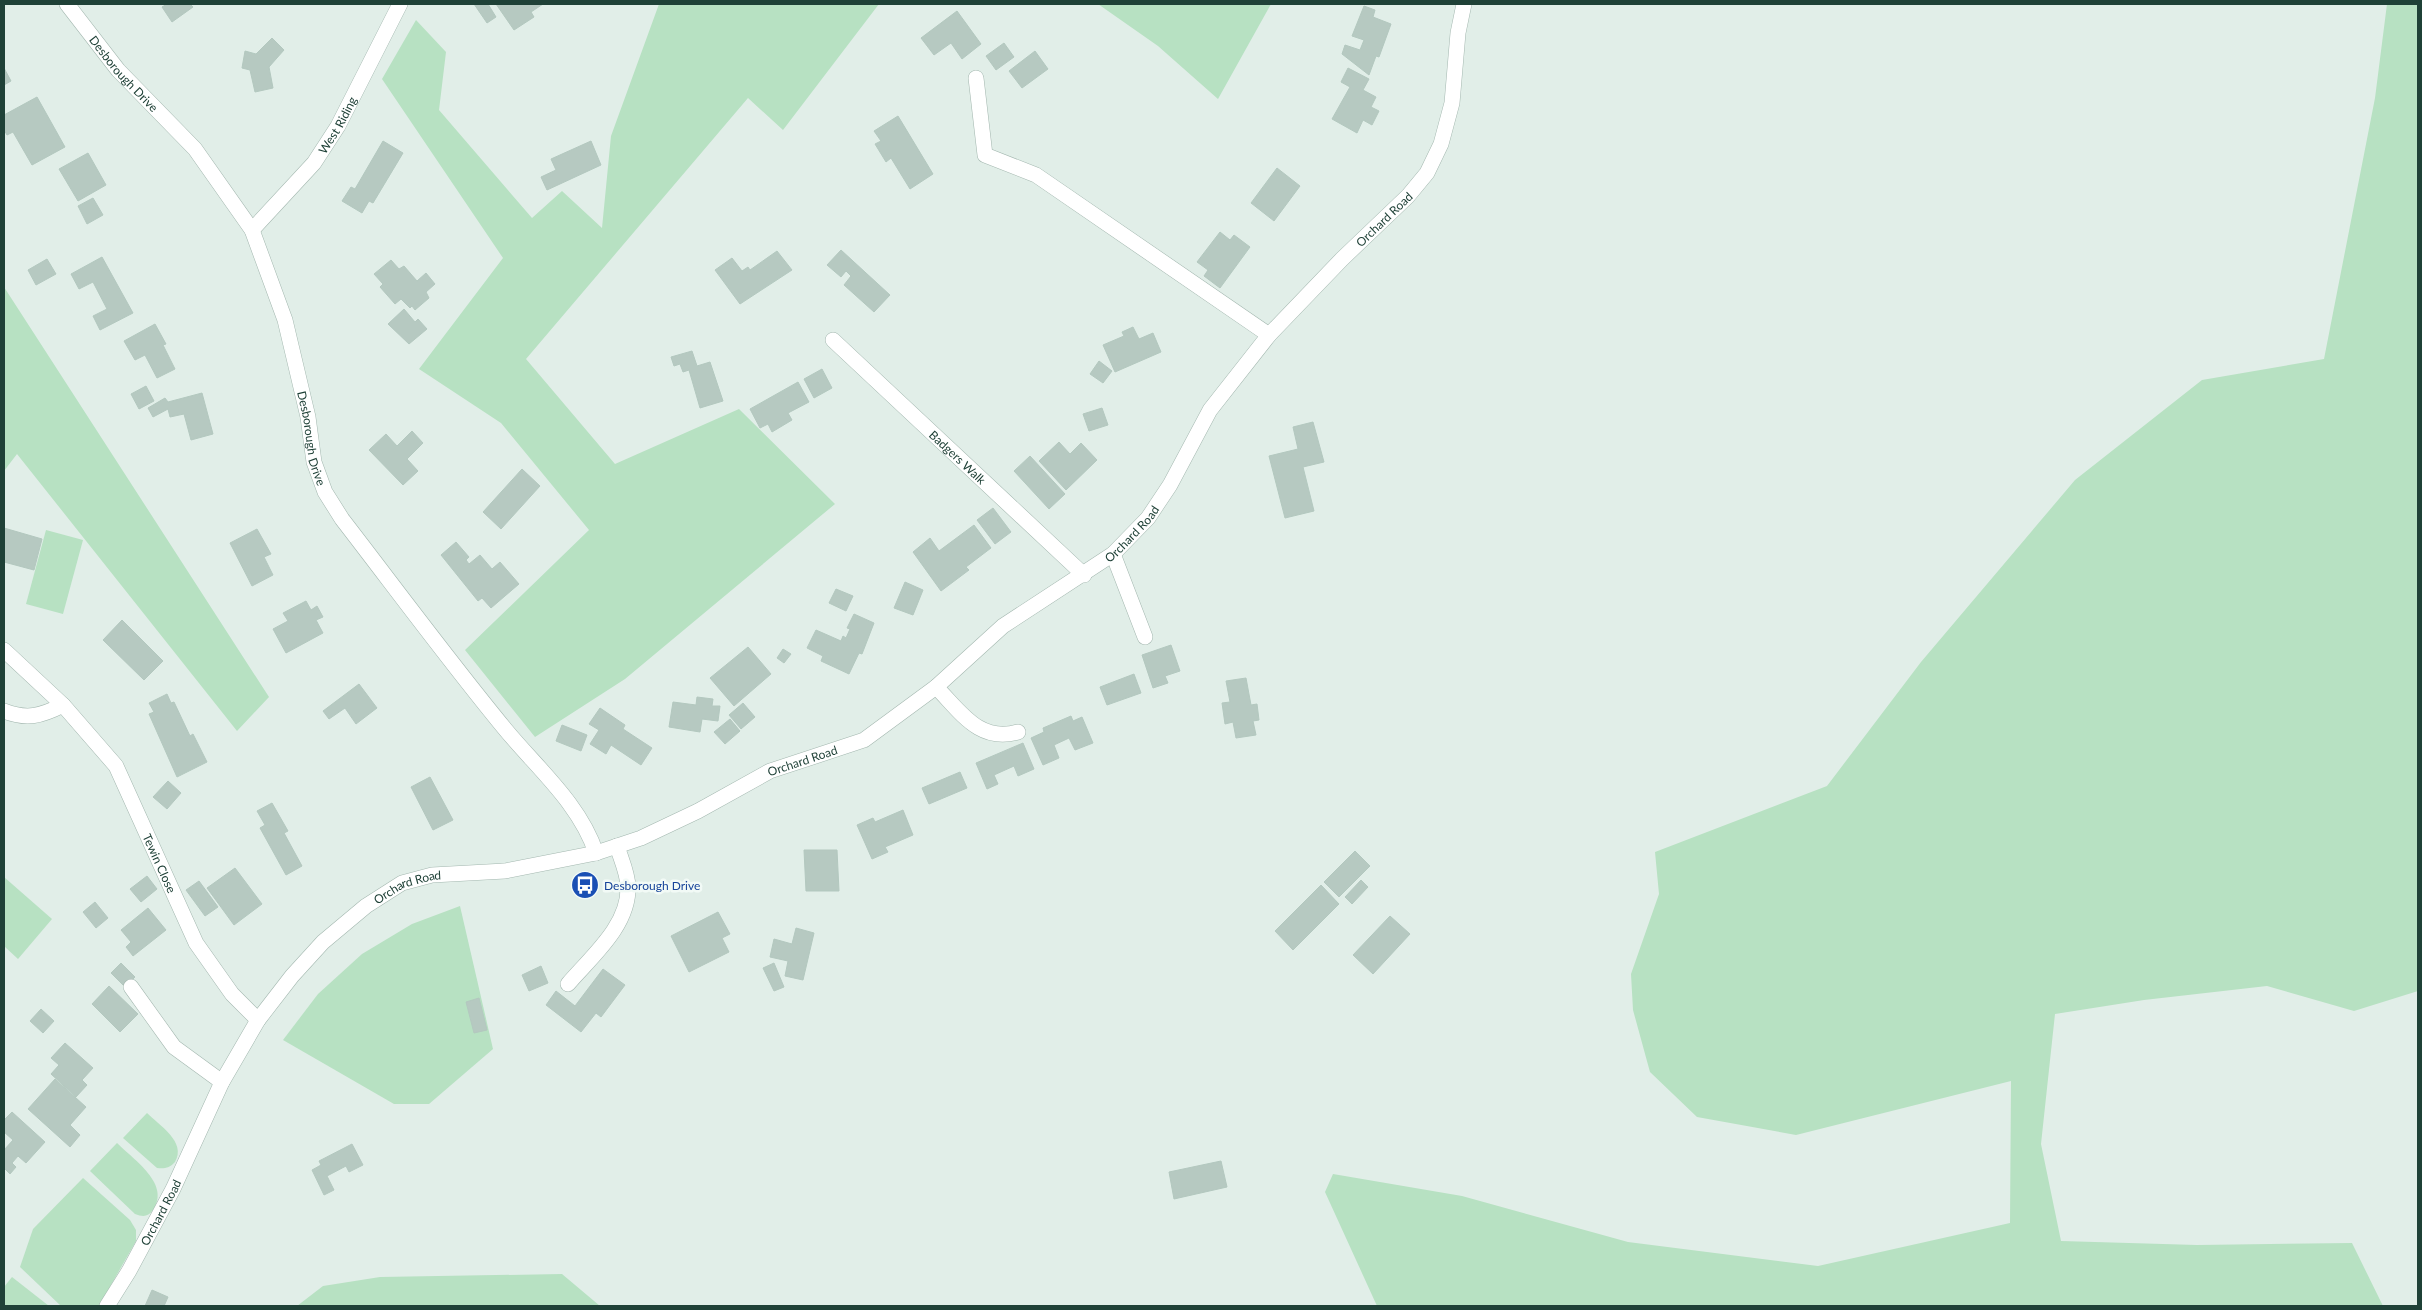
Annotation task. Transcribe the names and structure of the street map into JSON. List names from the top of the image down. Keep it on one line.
{"streets":{"street":["Desborough Drive","West Riding","Orchard Road","Badgers Walk","Tewin Close"]},"crossings":[["Desborough Drive","West Riding"],["Desborough Drive","Orchard Road"],["Orchard Road","Badgers Walk"],["Orchard Road","Tewin Close"]],"places":{"bus stop":["Desborough Drive"]}}
